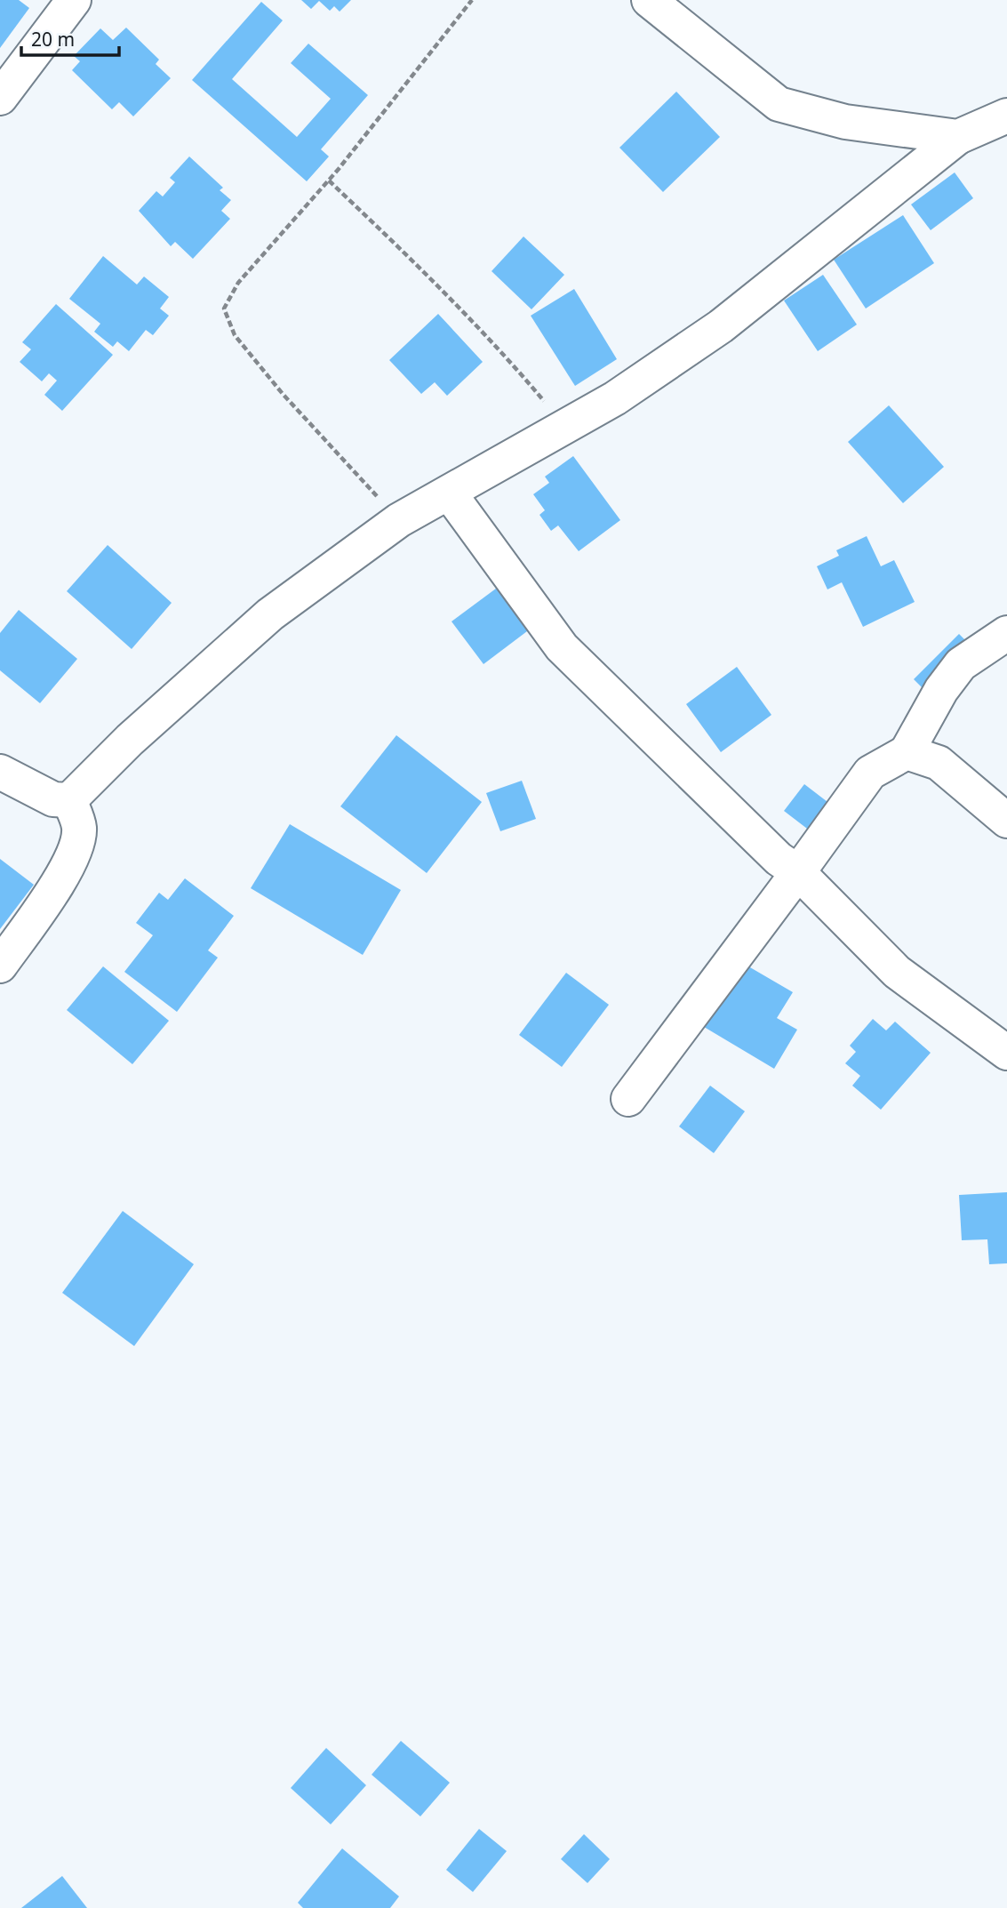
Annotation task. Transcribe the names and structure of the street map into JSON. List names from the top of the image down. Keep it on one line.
{"scale_bar":"20 m"}
